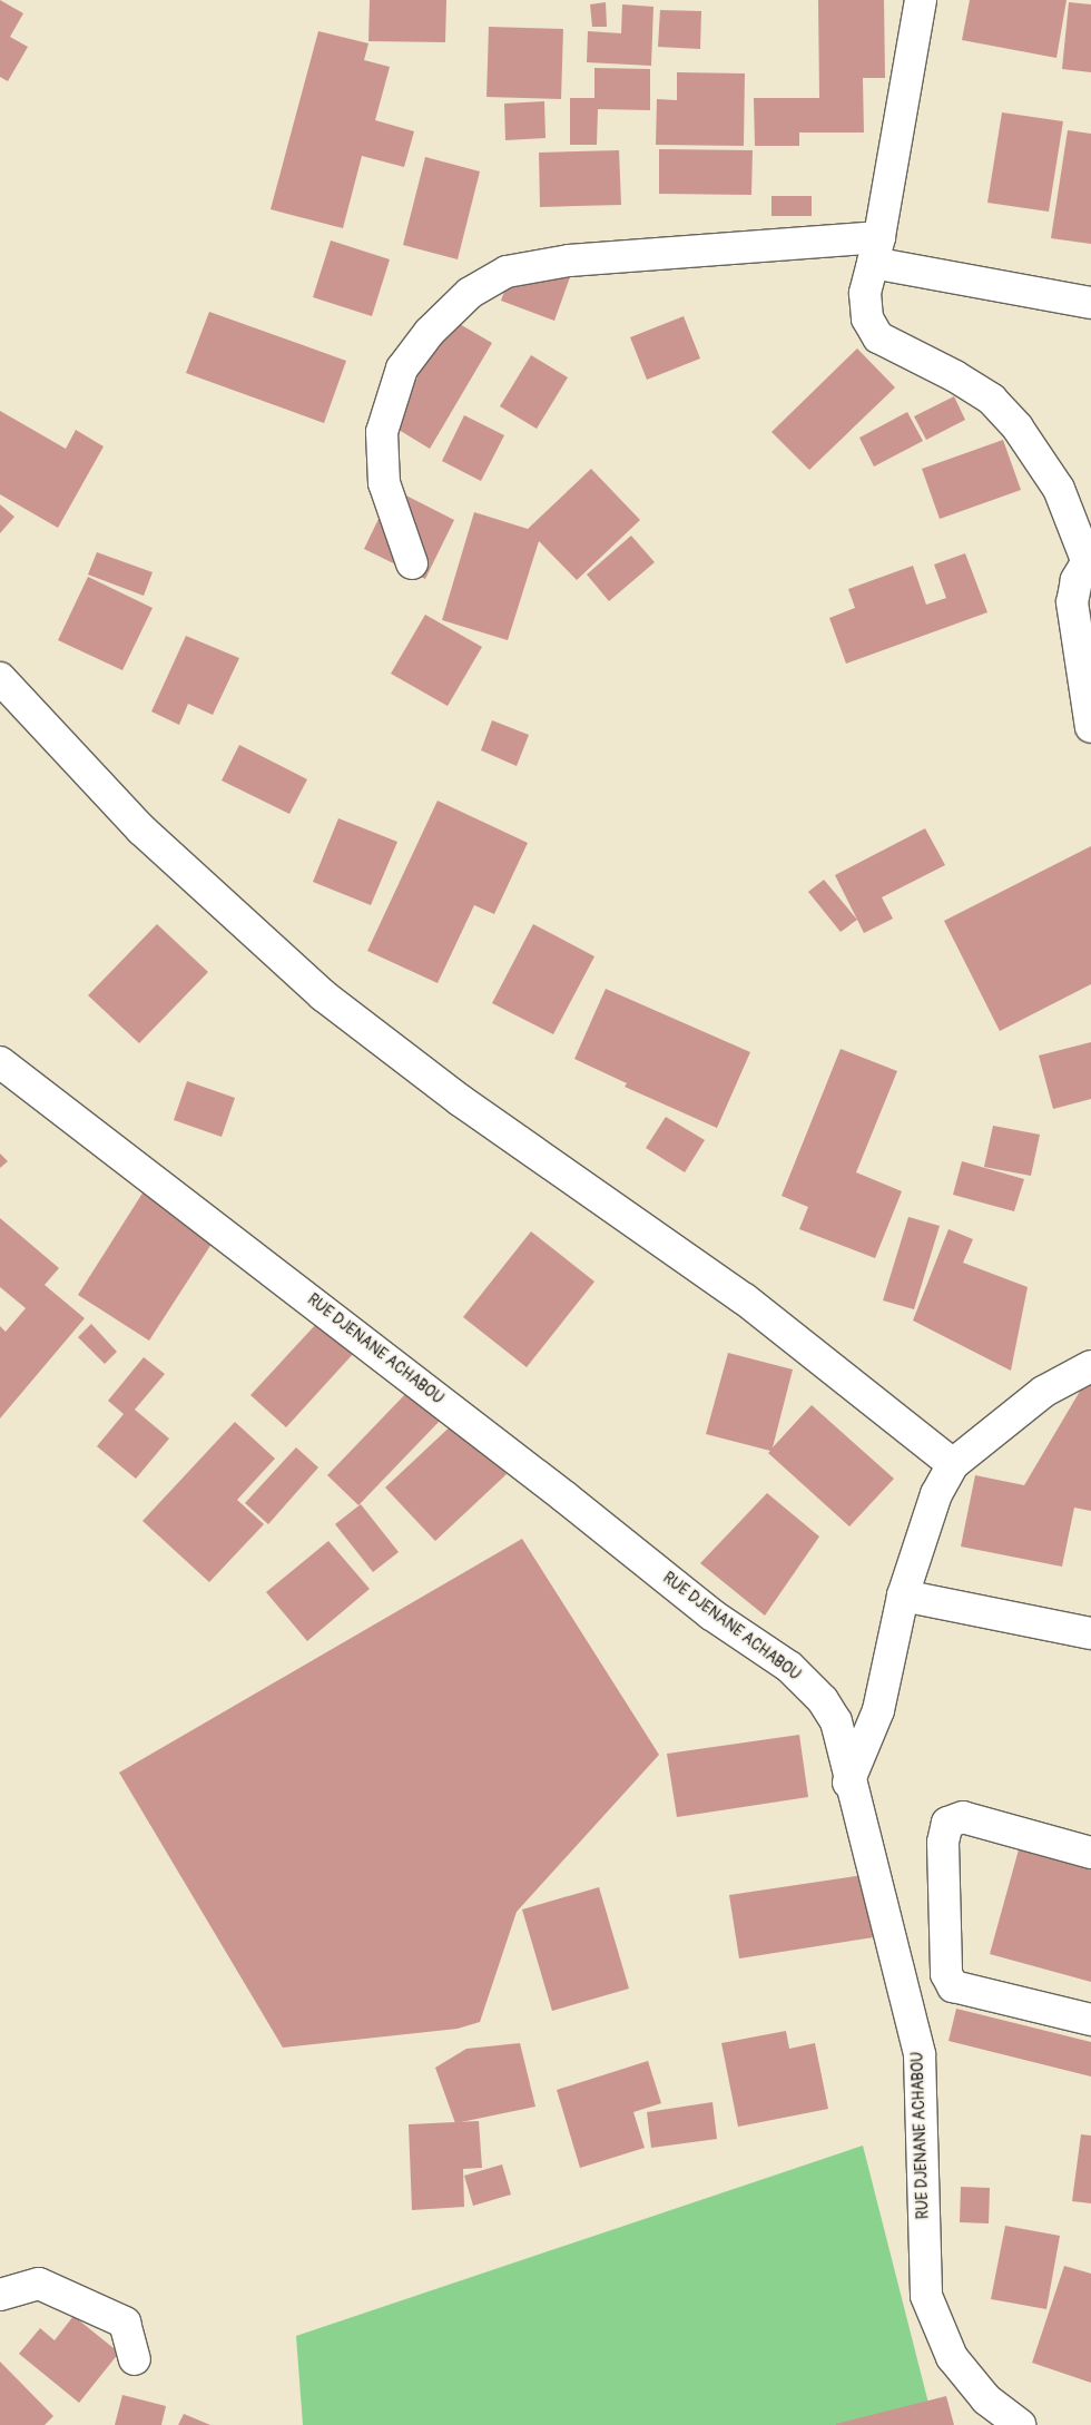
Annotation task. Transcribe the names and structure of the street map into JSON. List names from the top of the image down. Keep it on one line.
{"streets":{"street":["RUE DJENANE ACHABOU"]}}
